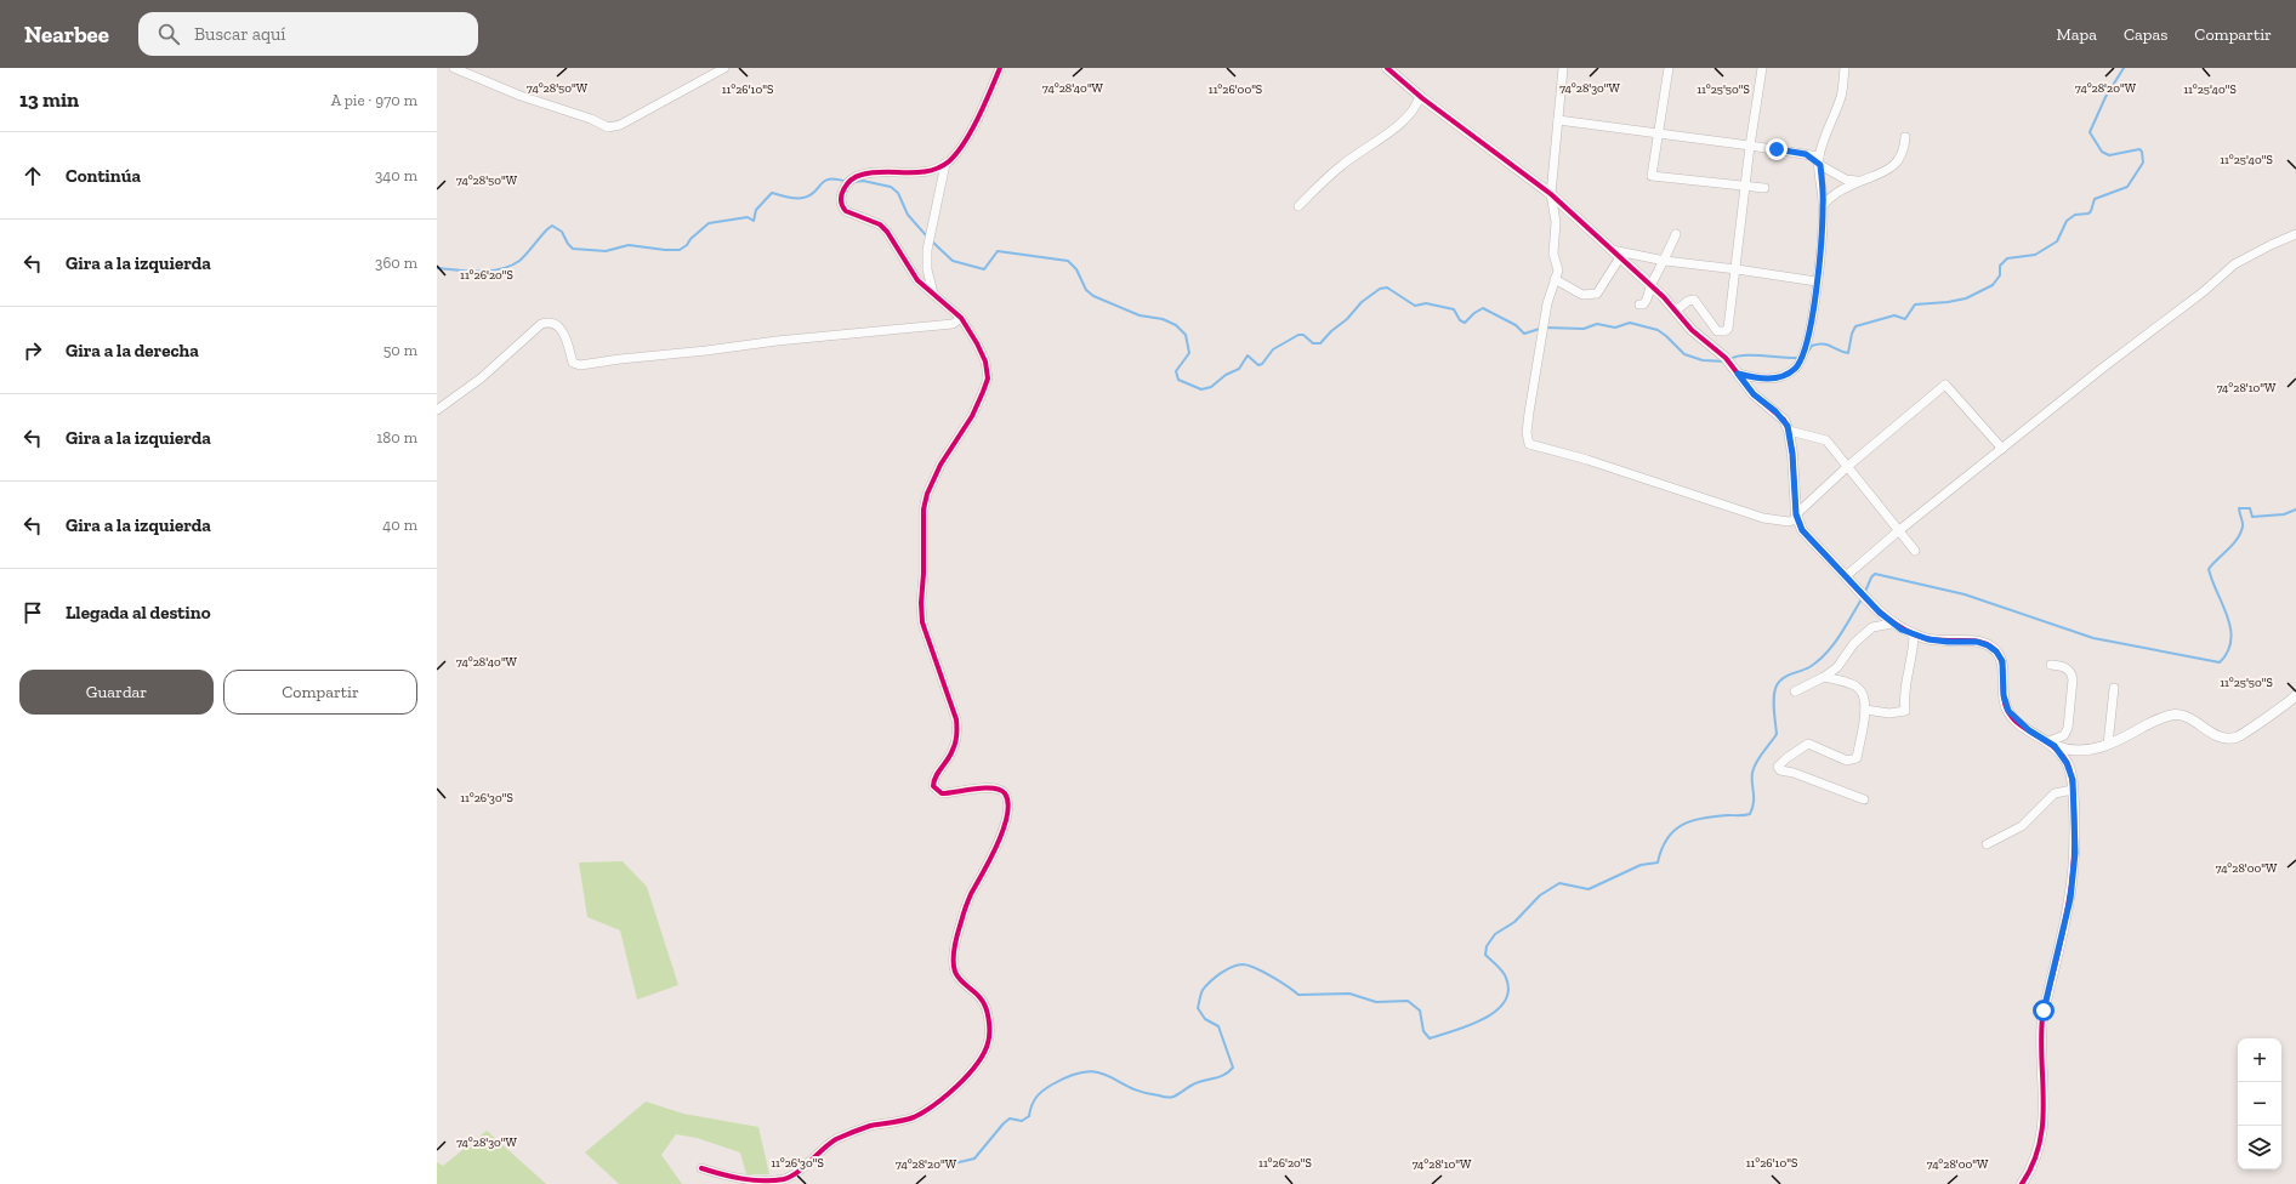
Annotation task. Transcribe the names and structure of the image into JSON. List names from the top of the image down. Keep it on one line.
{"page":{"header":"Nearbee","search":"Buscar aquí","nav":["Mapa","Capas","Compartir"],"heading":["13 min","A pie · 970 m"],"list":[["Continúa","340 m"],["Gira a la izquierda","360 m"],["Gira a la derecha","50 m"],["Gira a la izquierda","180 m"],["Gira a la izquierda","40 m"],"Llegada al destino"],"buttons":["Guardar","Compartir"],"map_buttons":["+","−"]},"coordinates":["74°28'50\"W","74°28'40\"W","74°28'30\"W","74°28'20\"W","11°26'00\"S","11°25'50\"S","11°26'10\"S","11°25'40\"S","11°26'20\"S","74°28'10\"W","11°26'30\"S","74°28'00\"W"]}
